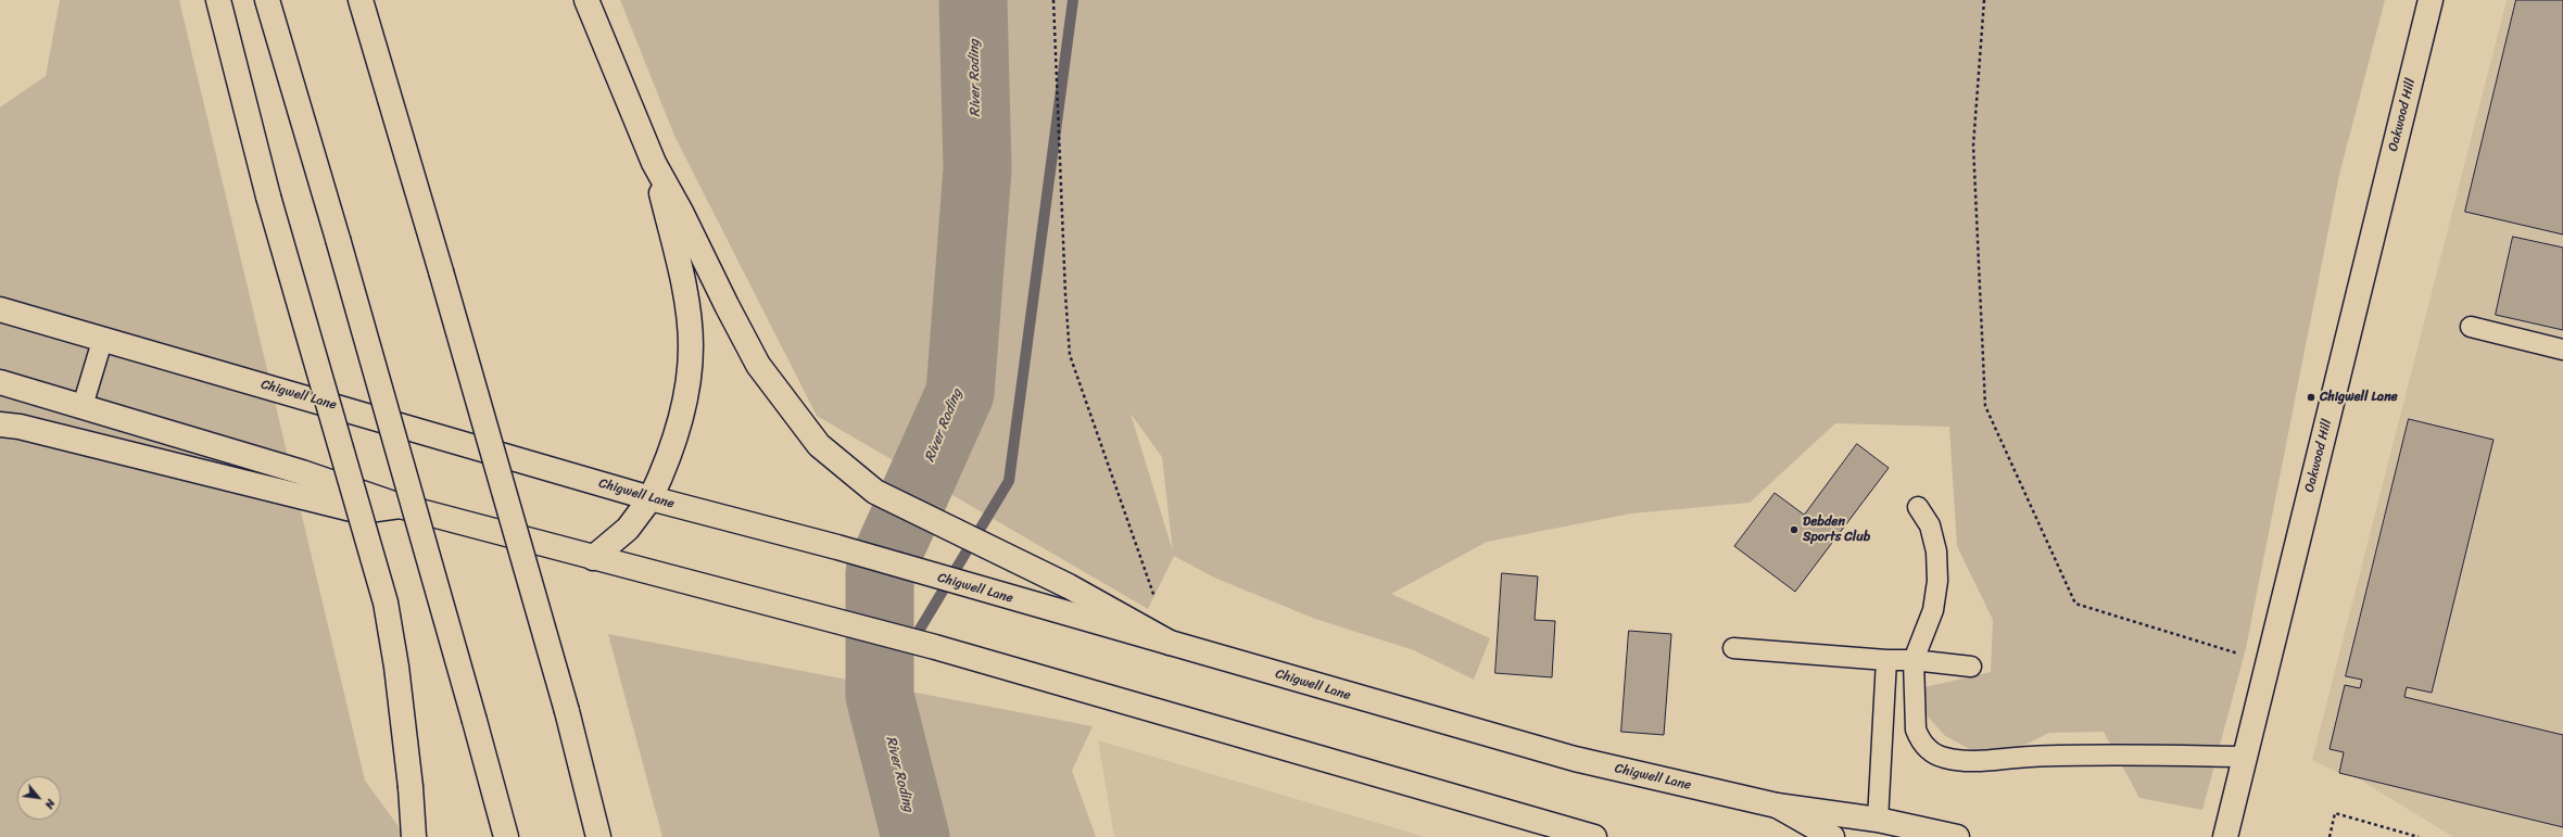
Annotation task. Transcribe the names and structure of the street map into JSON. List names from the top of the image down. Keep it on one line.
{"streets":{"main road":["Oakwood Hill","Chigwell Lane"]},"water":["River Roding"],"places":["Chigwell Lane","Debden Sports Club"],"north":"bottom right"}
